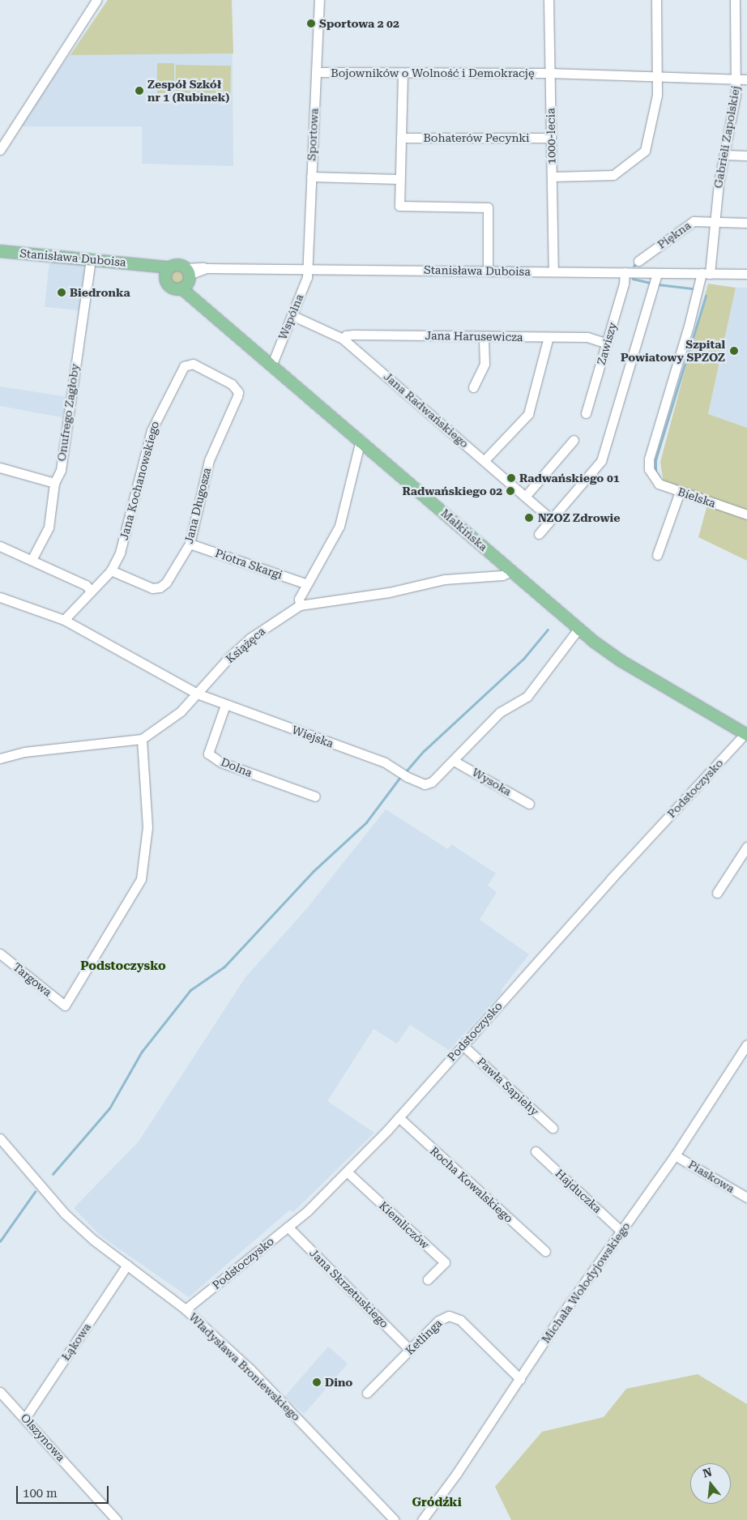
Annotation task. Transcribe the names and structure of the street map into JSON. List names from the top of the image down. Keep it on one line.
{"streets":{"main road":["Stanisława Duboisa","Małkińska"],"street":["Bojowników o Wolność i Demokrację","Sportowa","1000-lecia","Gabrieli Zapolskiej","Bohaterów Pecynki","Piękna","Wspólna","Jana Harusewicza","Zawiszy","Jana Radwańskiego","Onufrego Zagłoby","Jana Kochanowskiego","Bielska","Jana Długosza","Piotra Skargi","Książęca","Wiejska","Dolna","Wysoka","Podstoczysko","Targowa","Pawła Sapiehy","Piaskowa","Rocha Kowalskiego","Hajduczka","Kiemliczów","Michała Wołodyjowskiego","Jana Skrzetuskiego","Ketlinga","Łąkowa","Władysława Broniewskiego","Olszynowa"]},"crossings":[["Bojowników o Wolność i Demokrację","Sportowa"],["Bojowników o Wolność i Demokrację","1000-lecia"],["Bojowników o Wolność i Demokrację","Gabrieli Zapolskiej"],["Sportowa","Stanisława Duboisa"],["Sportowa","Wspólna"],["1000-lecia","Bohaterów Pecynki"],["1000-lecia","Stanisława Duboisa"],["Gabrieli Zapolskiej","Piękna"],["Gabrieli Zapolskiej","Stanisława Duboisa"],["Gabrieli Zapolskiej","Bielska"],["Stanisława Duboisa","Wspólna"],["Stanisława Duboisa","Zawiszy"],["Stanisława Duboisa","Onufrego Zagłoby"],["Stanisława Duboisa","Małkińska"],["Wspólna","Jana Radwańskiego"],["Wspólna","Małkińska"],["Jana Harusewicza","Zawiszy"],["Jana Harusewicza","Jana Radwańskiego"],["Jana Kochanowskiego","Jana Długosza"],["Jana Kochanowskiego","Wiejska"],["Jana Długosza","Piotra Skargi"],["Małkińska","Książęca"],["Małkińska","Wiejska"],["Małkińska","Podstoczysko"],["Książęca","Wiejska"],["Książęca","Targowa"],["Wiejska","Dolna"],["Wiejska","Wysoka"],["Podstoczysko","Pawła Sapiehy"],["Podstoczysko","Rocha Kowalskiego"],["Podstoczysko","Kiemliczów"],["Podstoczysko","Jana Skrzetuskiego"],["Podstoczysko","Władysława Broniewskiego"],["Piaskowa","Michała Wołodyjowskiego"],["Hajduczka","Michała Wołodyjowskiego"],["Michała Wołodyjowskiego","Ketlinga"],["Jana Skrzetuskiego","Ketlinga"],["Łąkowa","Władysława Broniewskiego"],["Łąkowa","Olszynowa"]],"districts":["Podstoczysko","Gródźki"],"places":["Sportowa 2 02","Zespół Szkół nr 1 (Rubinek)","Biedronka","Szpital Powiatowy SPZOZ","Radwańskiego 01","Radwańskiego 02","NZOZ Zdrowie","Dino"],"scale_bar":"100 m","north":"top"}
